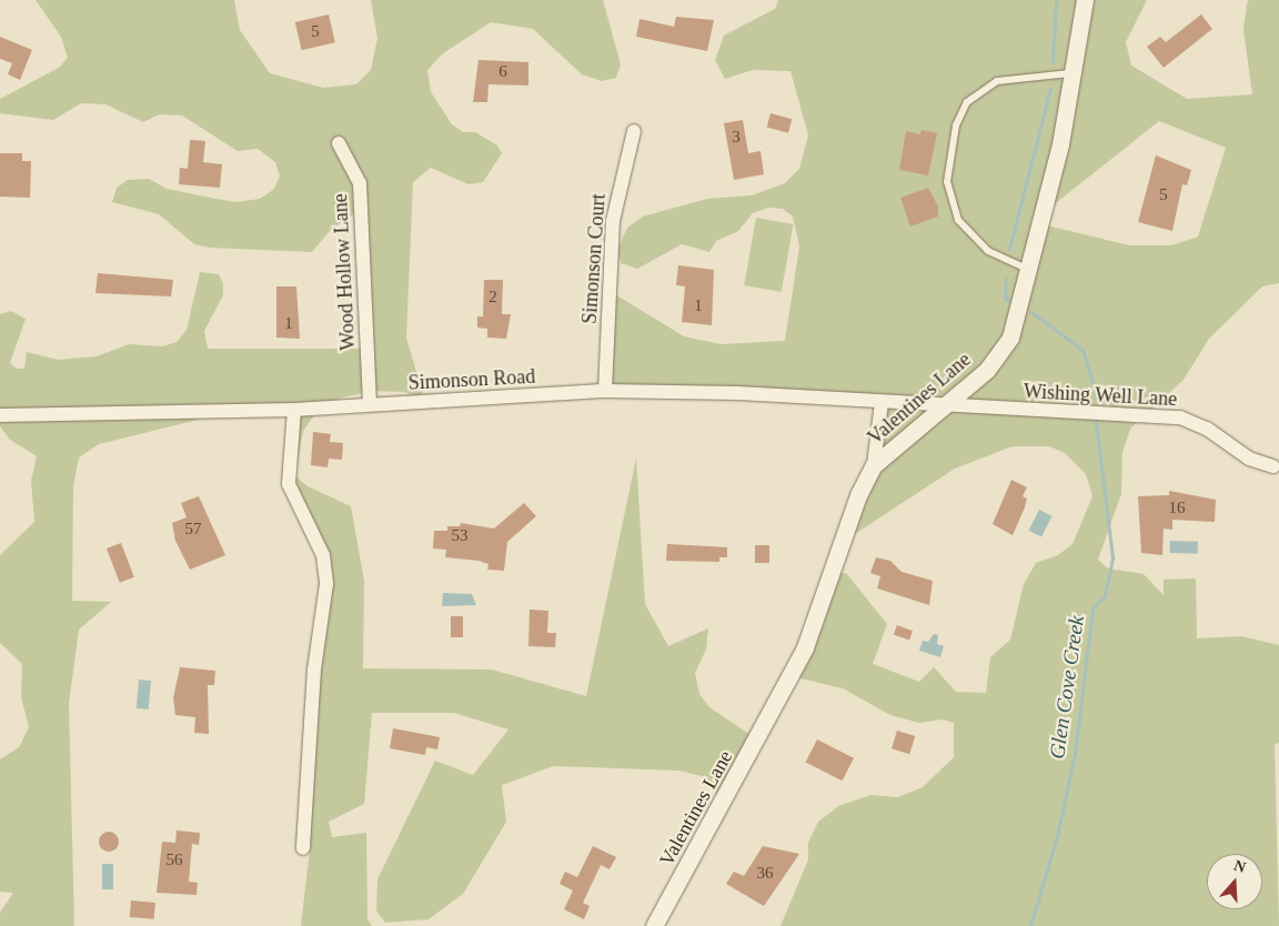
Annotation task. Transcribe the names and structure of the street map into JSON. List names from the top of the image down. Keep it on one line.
{"streets":{"street":["Simonson Court","Wood Hollow Lane","Simonson Road","Wishing Well Lane","Valentines Lane"]},"crossings":[["Simonson Court","Simonson Road"],["Wood Hollow Lane","Simonson Road"],["Simonson Road","Wishing Well Lane"],["Simonson Road","Valentines Lane"],["Wishing Well Lane","Valentines Lane"]],"water":["Glen Cove Creek"],"house_numbers":["5","6","3","5","2","1","1","16","57","53","56","36"],"north":"top"}
